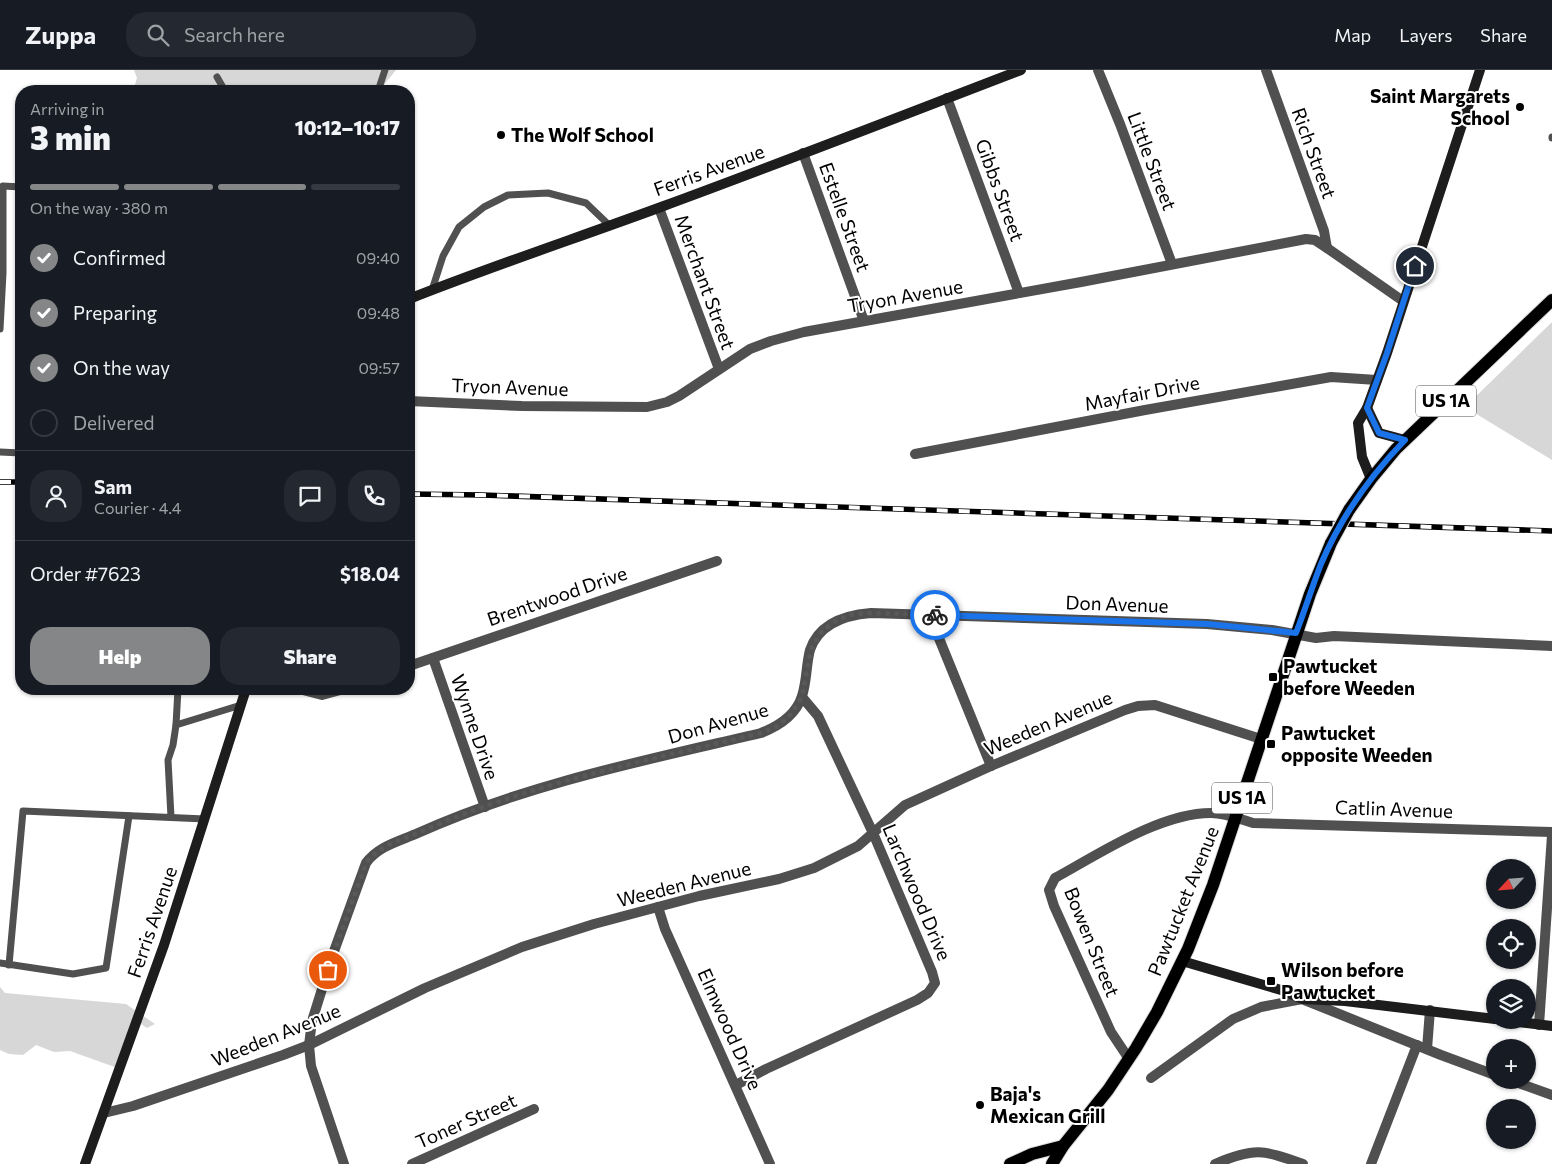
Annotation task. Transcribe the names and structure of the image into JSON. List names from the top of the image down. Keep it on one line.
{"streets":{"main road":["US 1A","Pawtucket Avenue"],"street":["Rich Street","Little Street","Ferris Avenue","Gibbs Street","Estelle Street","Merchant Street","Tryon Avenue","Mayfair Drive","Brentwood Drive","Don Avenue","Weeden Avenue","Wynne Drive","Catlin Avenue","Larchwood Drive","Bowen Street","Elmwood Drive","Toner Street"]},"crossings":[["Rich Street","Tryon Avenue"],["Little Street","Tryon Avenue"],["Ferris Avenue","Gibbs Street"],["Ferris Avenue","Estelle Street"],["Ferris Avenue","Merchant Street"],["Ferris Avenue","Weeden Avenue"],["Gibbs Street","Tryon Avenue"],["Estelle Street","Tryon Avenue"],["Merchant Street","Tryon Avenue"],["Brentwood Drive","Wynne Drive"],["Don Avenue","Weeden Avenue"],["Don Avenue","Wynne Drive"],["Don Avenue","Larchwood Drive"],["Don Avenue","Pawtucket Avenue"],["Weeden Avenue","Larchwood Drive"],["Weeden Avenue","Pawtucket Avenue"],["Weeden Avenue","Elmwood Drive"],["Catlin Avenue","Pawtucket Avenue"],["Catlin Avenue","Bowen Street"],["Larchwood Drive","Elmwood Drive"],["Pawtucket Avenue","Bowen Street"]],"places":{"other":["Saint Margarets School","The Wolf School","Baja's Mexican Grill"],"transit":["Pawtucket before Weeden","Pawtucket opposite Weeden","Wilson before Pawtucket"]},"north":"bottom left","page":{"header":"Zuppa","search":"Search here","nav":["Map","Layers","Share"],"heading":["3 min","Arriving in","10:12–10:17"],"panel":["Sam","Courier · 4.4","Order #7623","$18.04"],"bar":"On the way · 380 m","list":[["Confirmed","09:40"],["Preparing","09:48"],["On the way","09:57"],"Delivered"],"buttons":["Help","Share"],"map_buttons":["+","−"]}}
